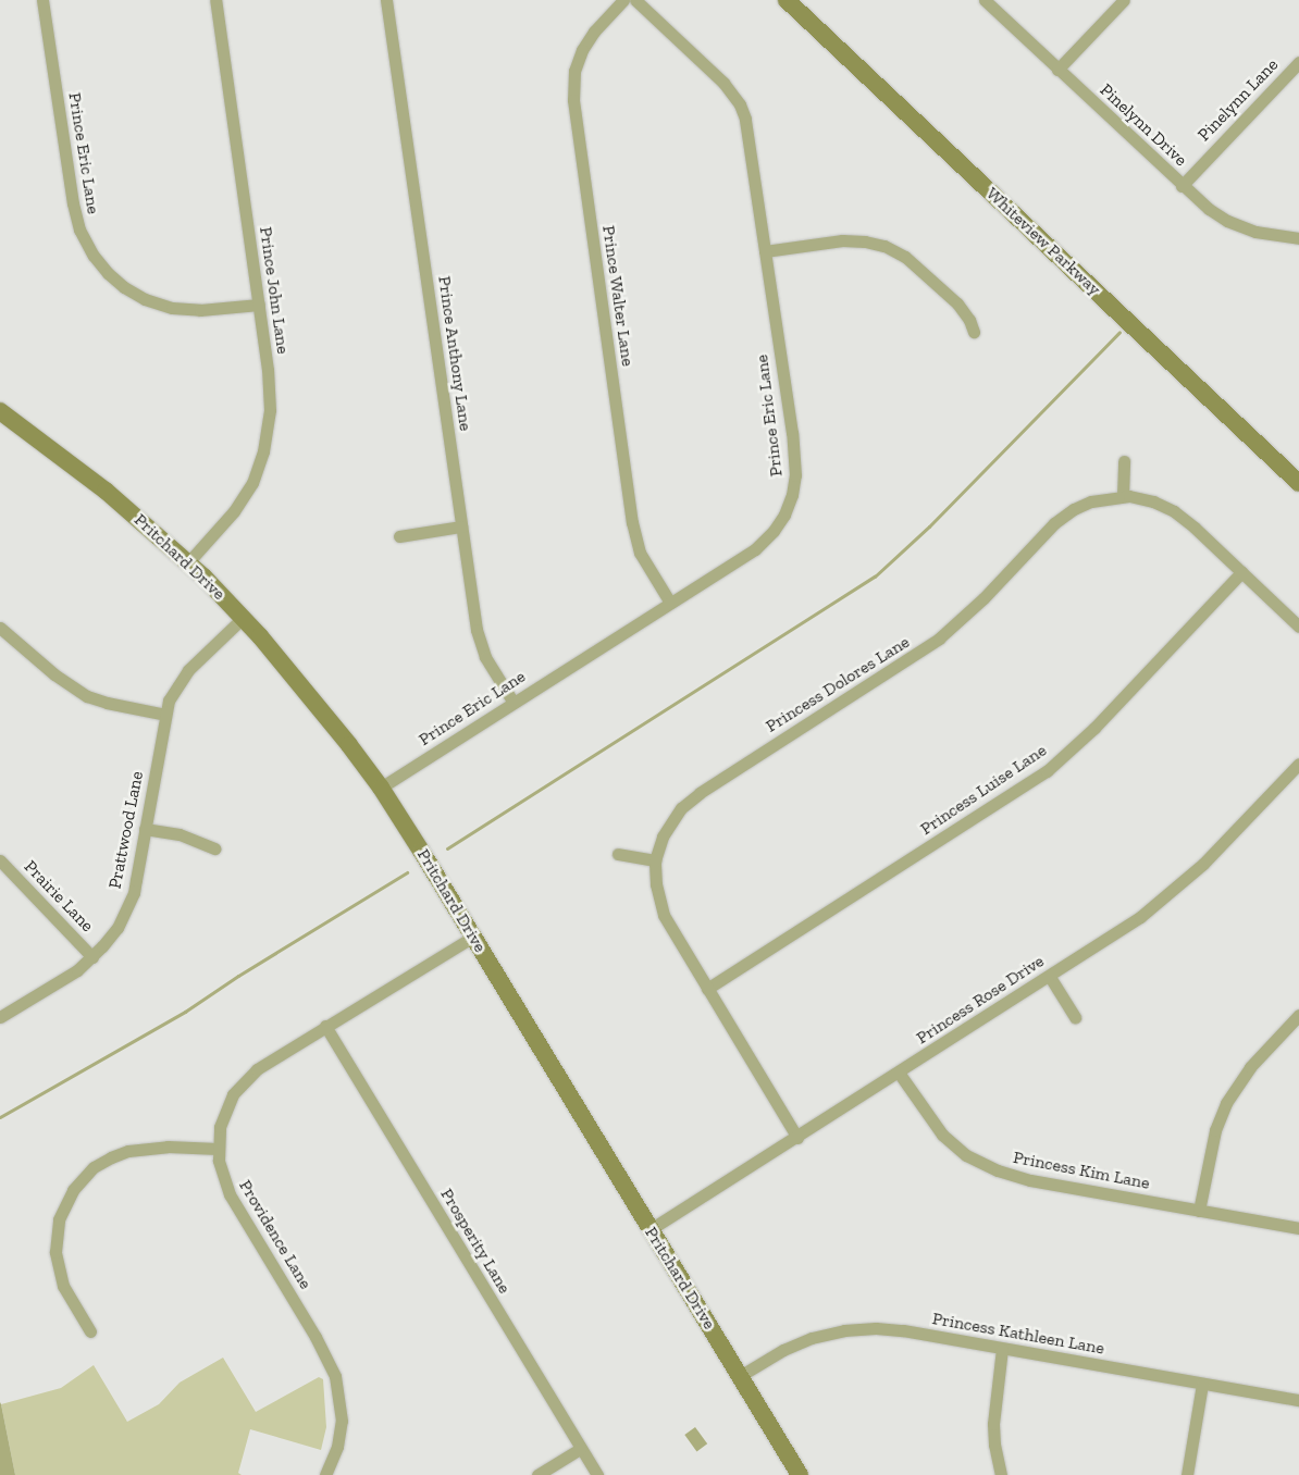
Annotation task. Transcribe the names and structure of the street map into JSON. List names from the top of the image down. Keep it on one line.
{"streets":{"street":["Pinelynn Lane","Pinelynn Drive","Prince Eric Lane","Whiteview Parkway","Prince John Lane","Prince Walter Lane","Prince Anthony Lane","Pritchard Drive","Princess Dolores Lane","Princess Luise Lane","Prattwood Lane","Prairie Lane","Princess Rose Drive","Princess Kim Lane","Providence Lane","Prosperity Lane","Princess Kathleen Lane"]},"crossings":[["Pinelynn Lane","Pinelynn Drive"],["Prince Eric Lane","Prince John Lane"],["Prince Eric Lane","Prince Walter Lane"],["Prince Eric Lane","Prince Anthony Lane"],["Prince Eric Lane","Pritchard Drive"],["Prince John Lane","Pritchard Drive"],["Pritchard Drive","Prattwood Lane"],["Pritchard Drive","Princess Rose Drive"],["Pritchard Drive","Providence Lane"],["Pritchard Drive","Princess Kathleen Lane"],["Princess Dolores Lane","Princess Luise Lane"],["Princess Dolores Lane","Princess Rose Drive"],["Prattwood Lane","Prairie Lane"],["Princess Rose Drive","Princess Kim Lane"],["Providence Lane","Prosperity Lane"]]}
